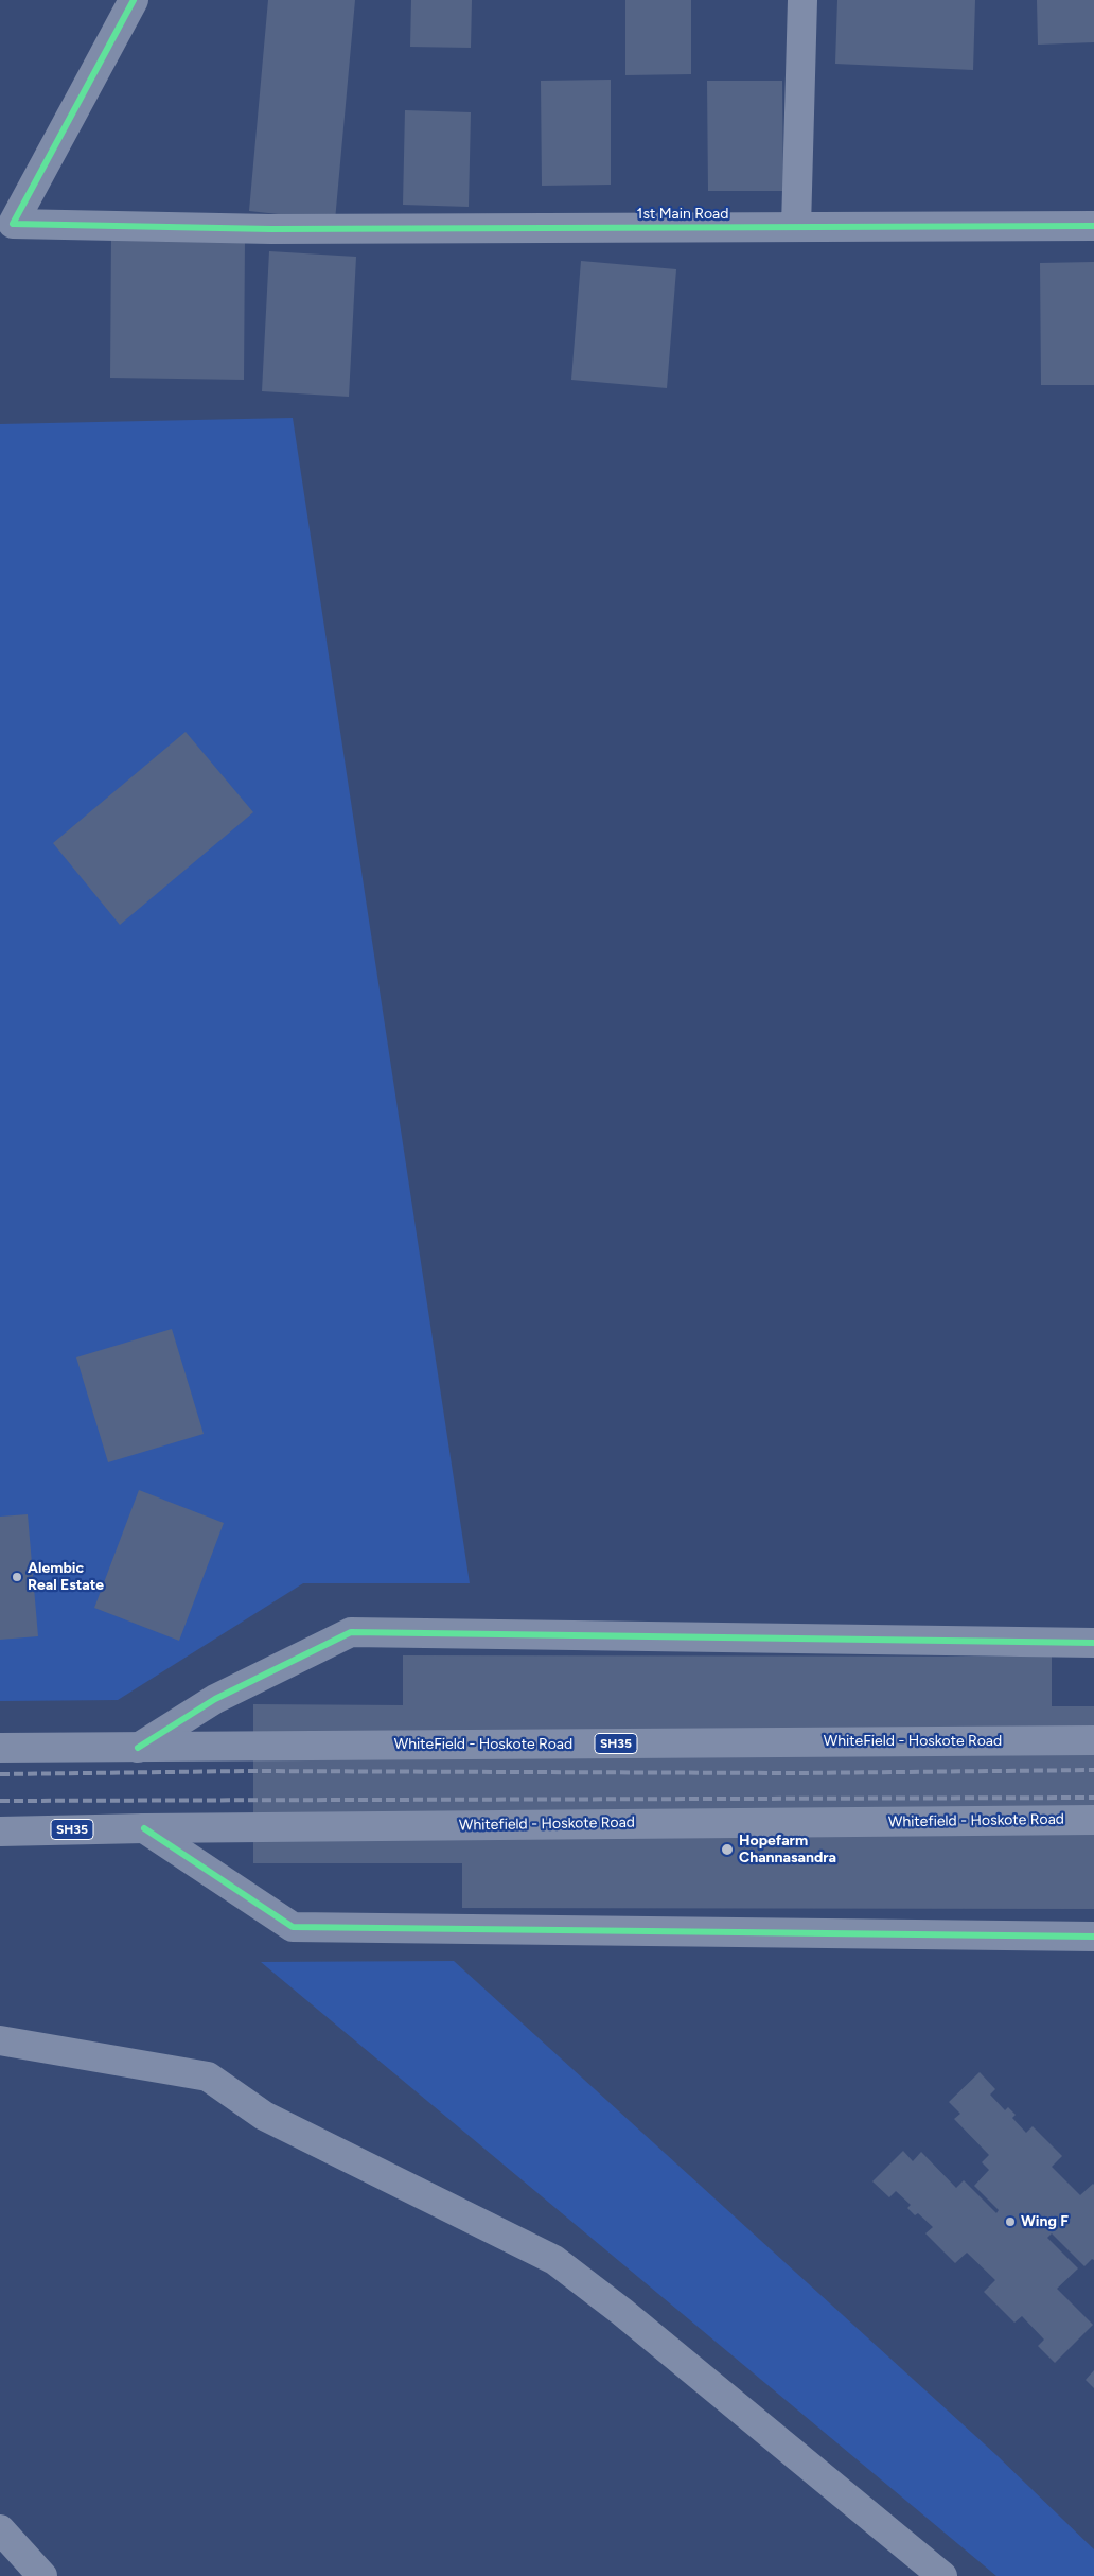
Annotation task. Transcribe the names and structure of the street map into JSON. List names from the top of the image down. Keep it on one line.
{"streets":{"street":["1st Main Road","WhiteField - Hoskote Road","SH35","Whitefield - Hoskote Road"]},"places":["Alembic Real Estate","Hopefarm Channasandra","Wing F"]}
